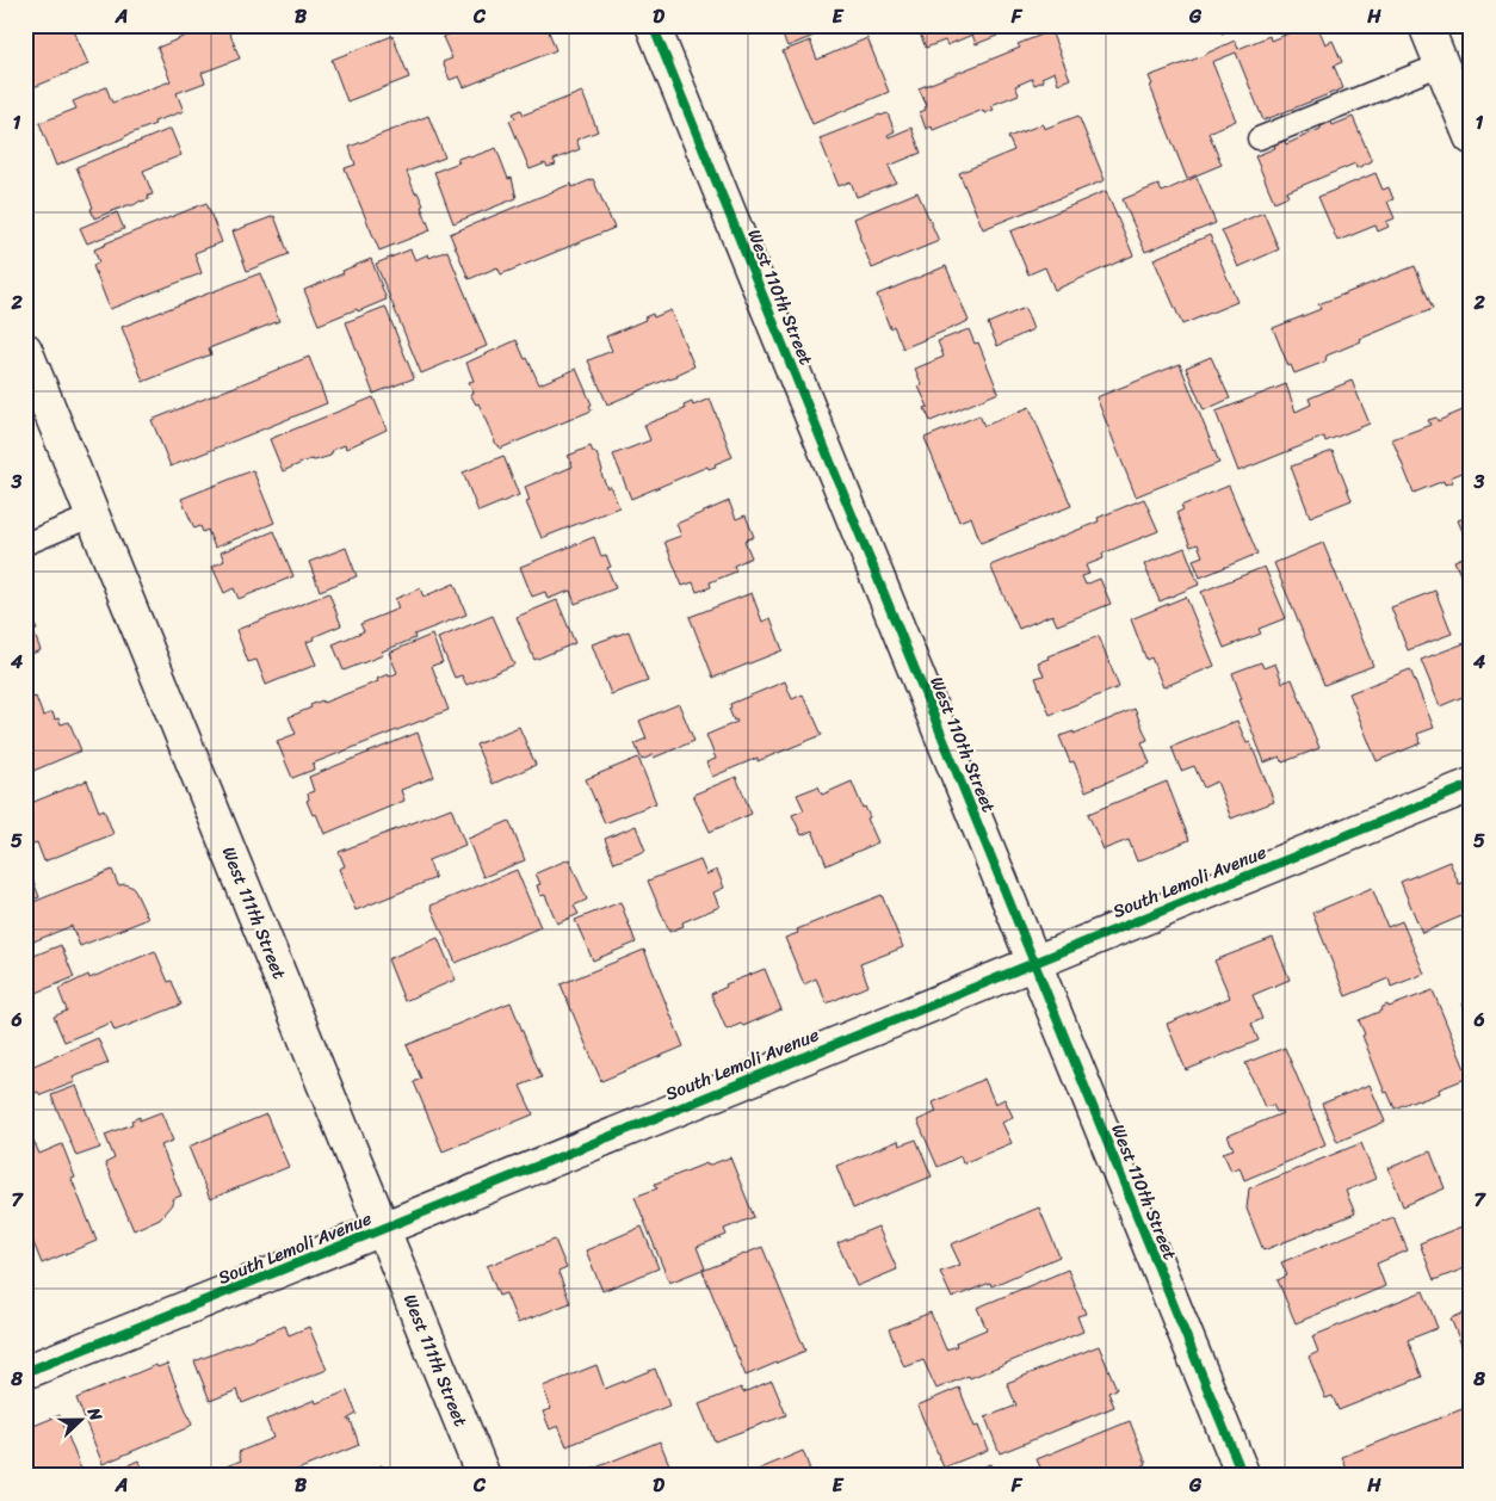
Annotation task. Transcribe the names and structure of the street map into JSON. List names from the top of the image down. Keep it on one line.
{"streets":{"street":["West 110th Street","South Lemoli Avenue","West 111th Street"]},"crossings":[["West 110th Street","South Lemoli Avenue"],["South Lemoli Avenue","West 111th Street"]],"north":"right","grid":{"columns":["A","B","C","D","E","F","G","H"],"rows":["1","2","3","4","5","6","7","8"]}}
